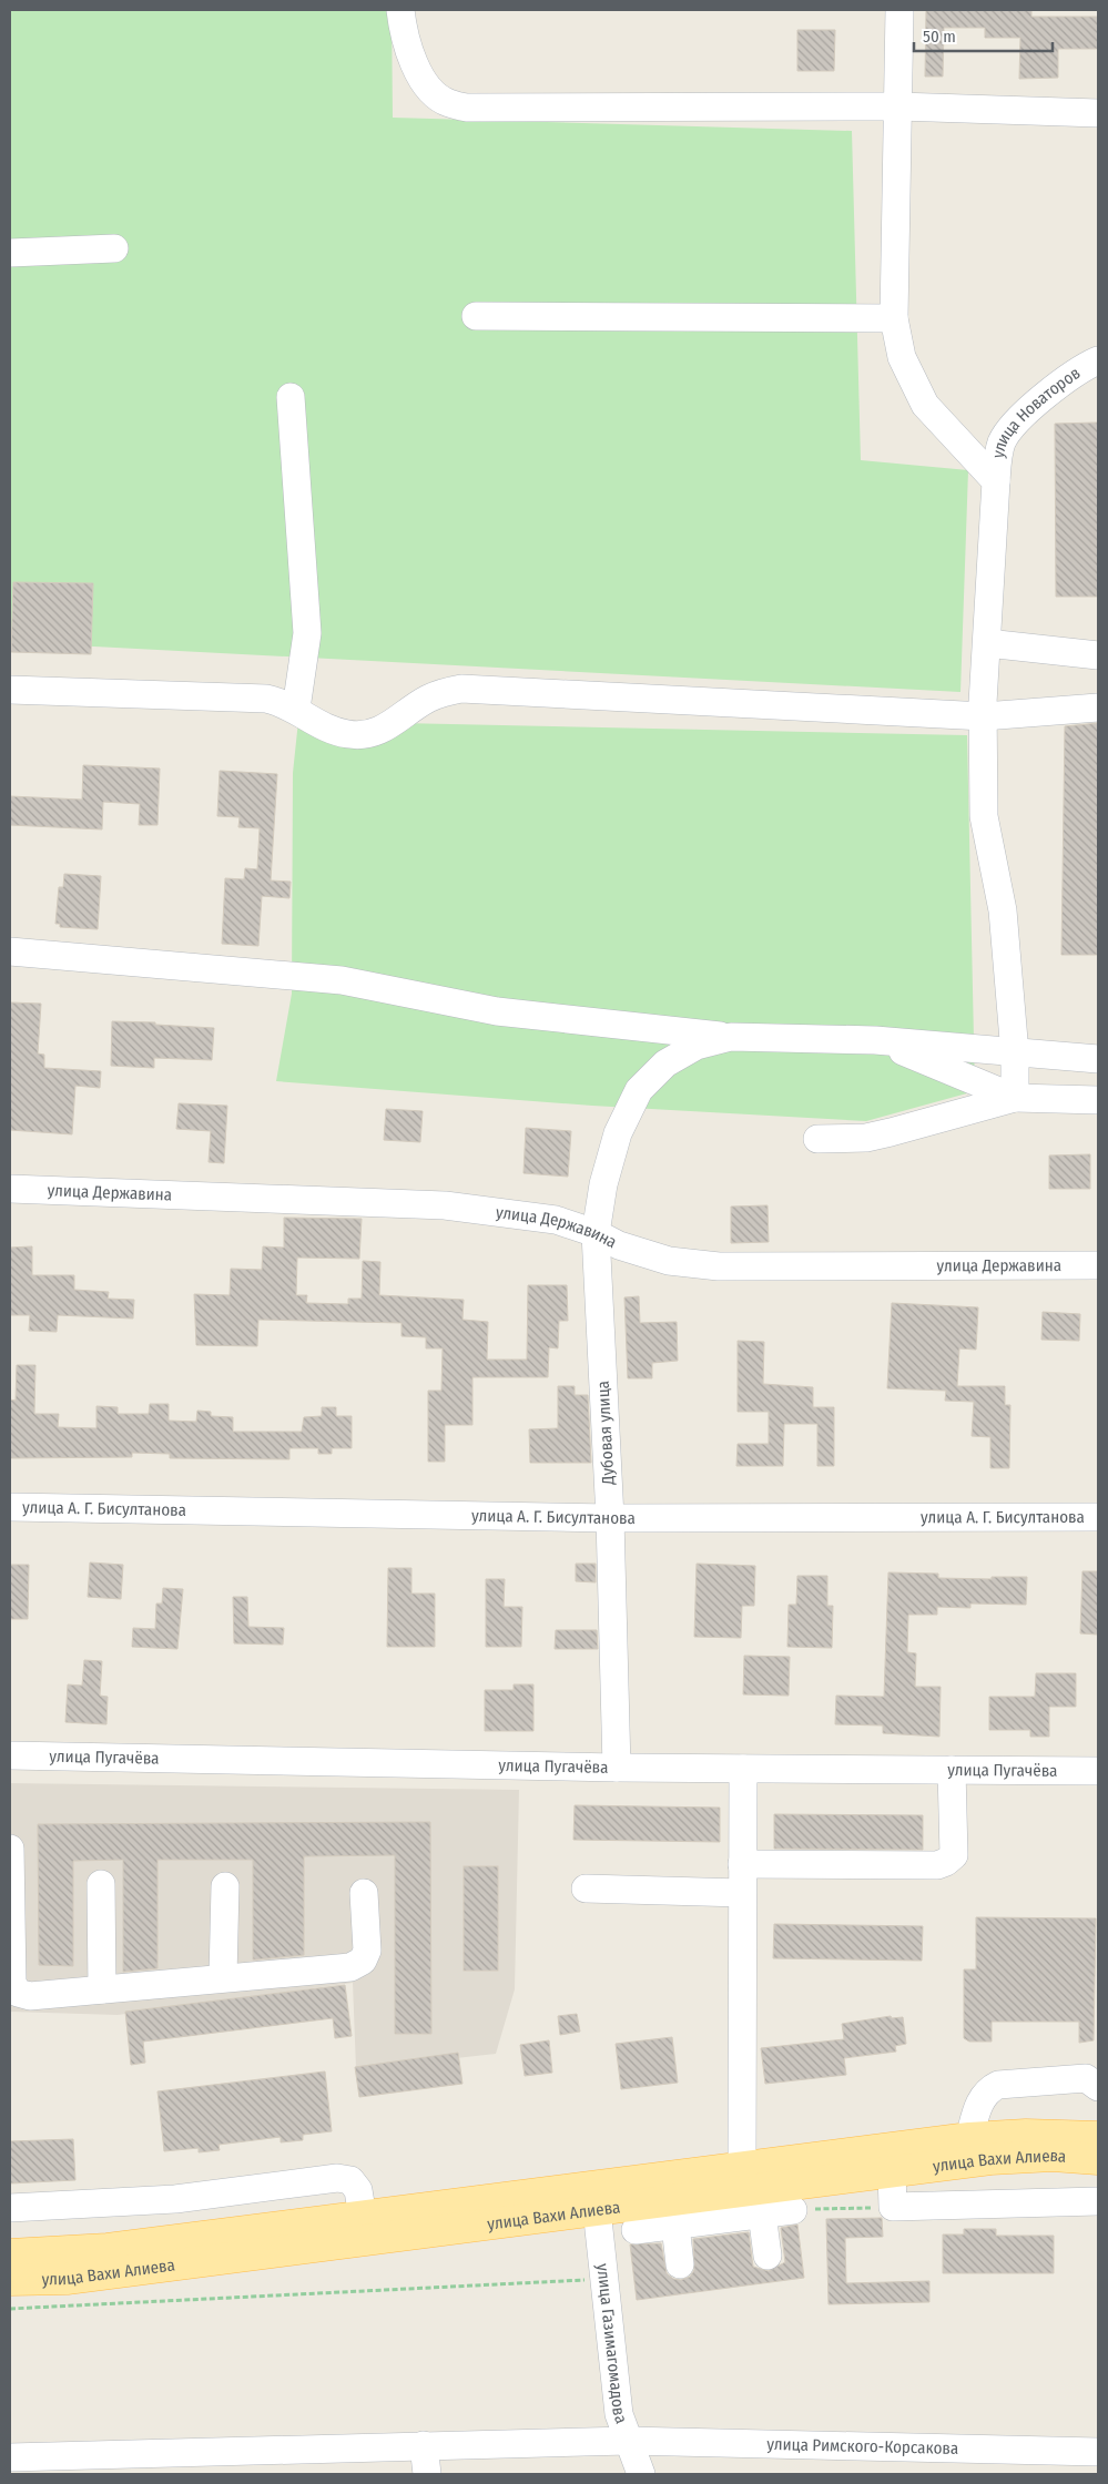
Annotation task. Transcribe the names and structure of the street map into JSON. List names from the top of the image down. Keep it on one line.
{"streets":{"main road":["улица Вахи Алиева"],"street":["улица Новаторов","улица Державина","Дубовая улица","улица А. Г. Бисултанова","улица Пугачёва","улица Газимагомадова","улица Римского-Корсакова"]},"crossings":[["улица Державина","Дубовая улица"],["Дубовая улица","улица А. Г. Бисултанова"],["Дубовая улица","улица Пугачёва"],["улица Вахи Алиева","улица Газимагомадова"],["улица Газимагомадова","улица Римского-Корсакова"]],"scale_bar":"50 m"}
